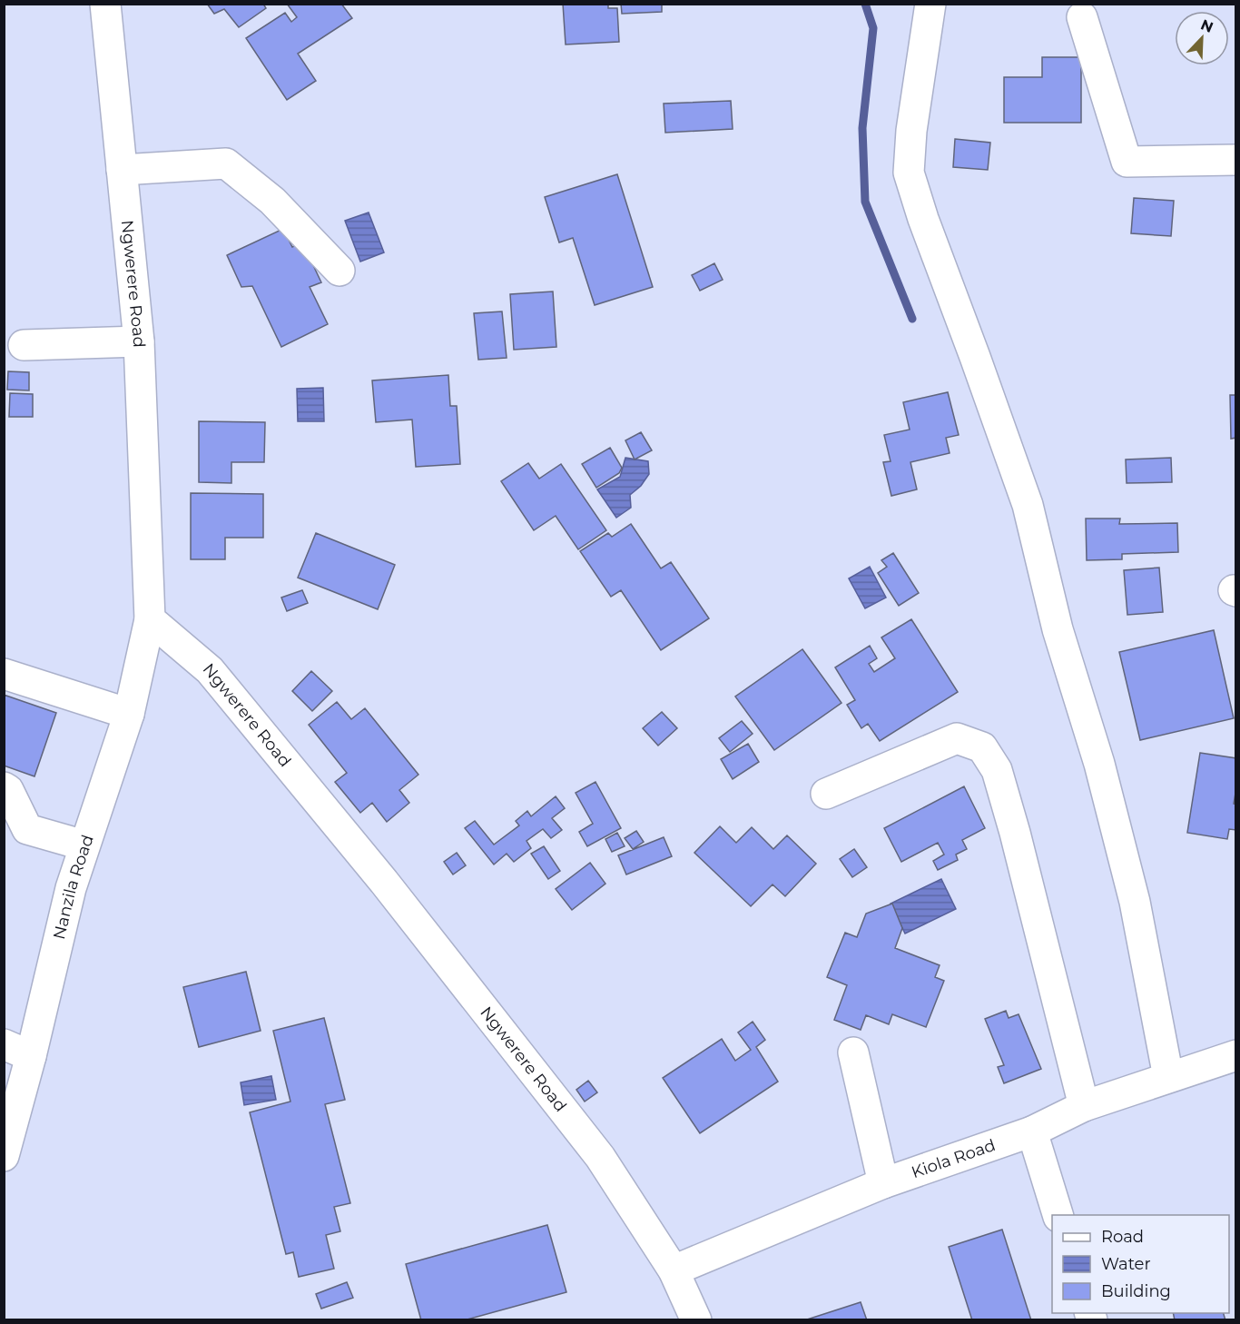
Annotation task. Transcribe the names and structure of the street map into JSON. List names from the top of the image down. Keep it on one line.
{"streets":{"street":["Ngwerere Road","Nanzila Road","Kiola Road"]},"crossings":[["Ngwerere Road","Nanzila Road"],["Ngwerere Road","Kiola Road"]],"legend":["Road","Water","Building"],"north":"top right"}
